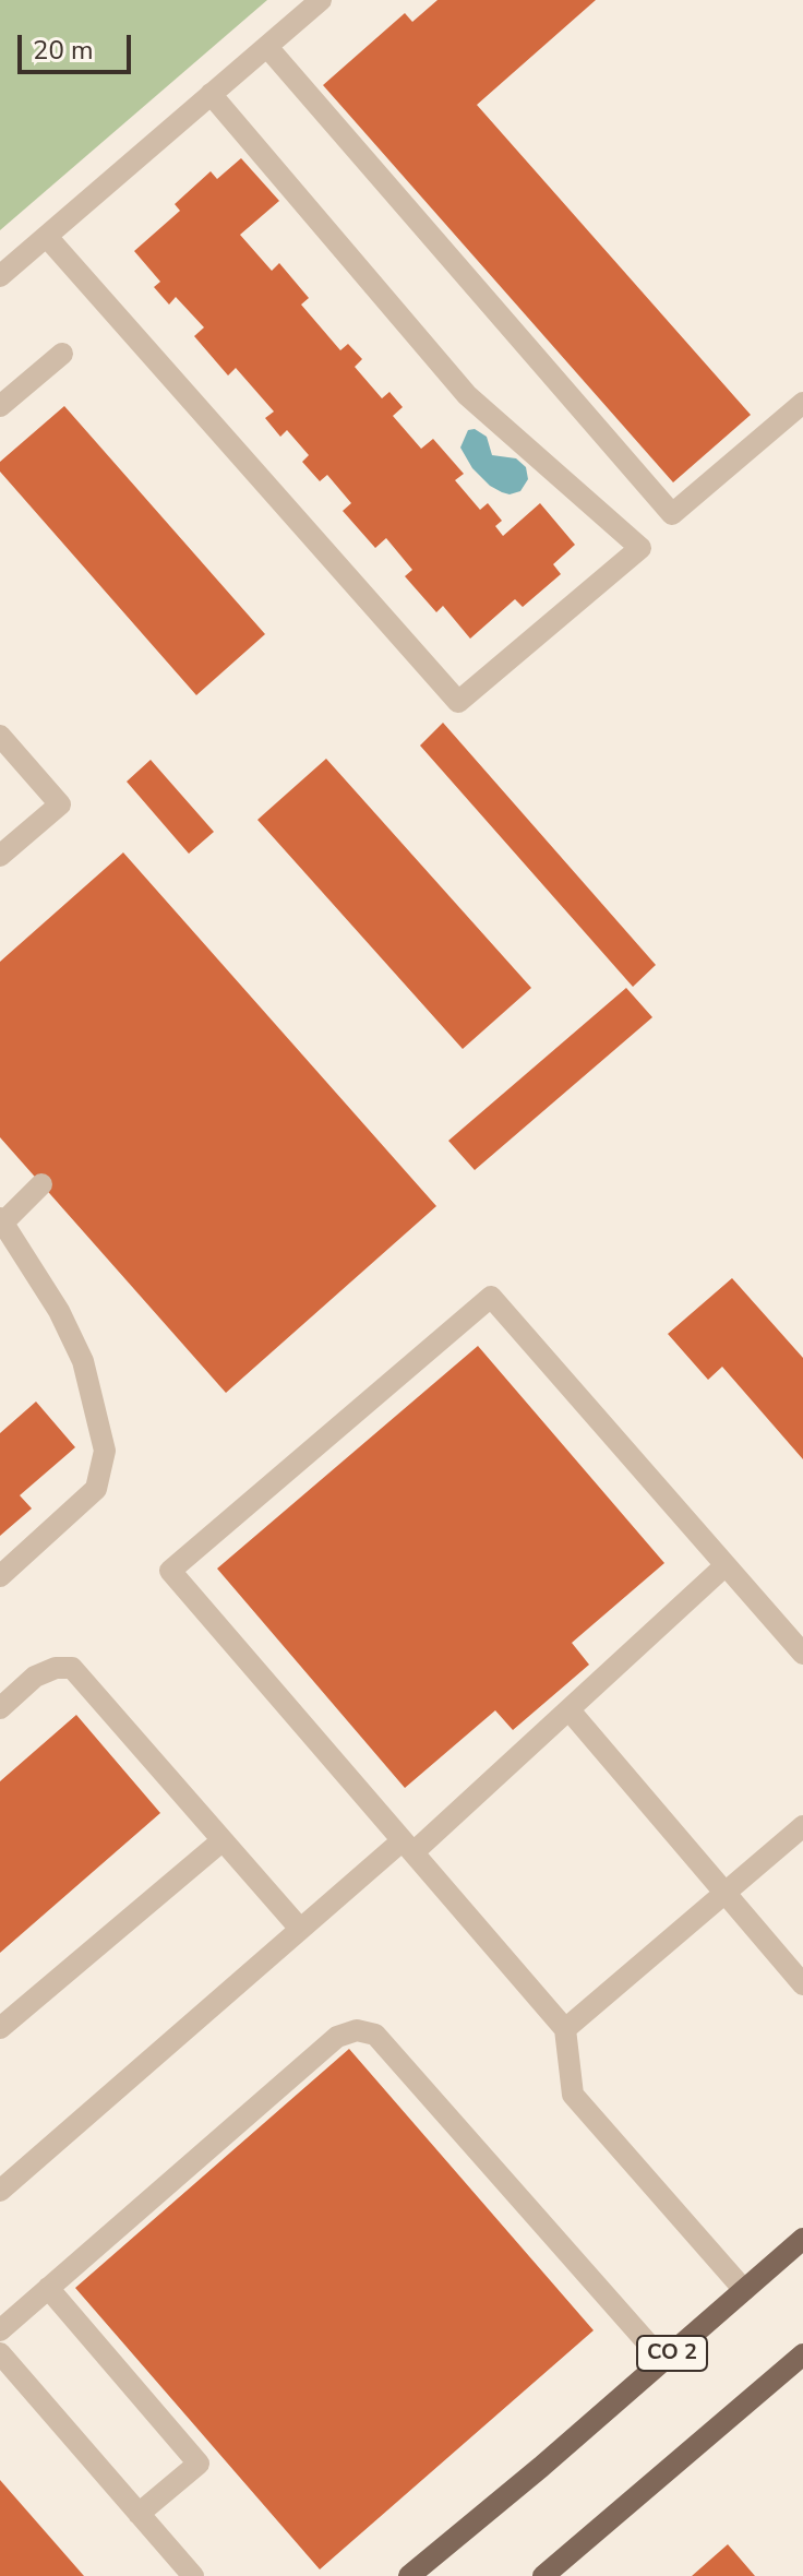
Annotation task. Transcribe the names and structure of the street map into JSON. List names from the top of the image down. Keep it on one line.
{"streets":{"main road":["CO 2"]},"scale_bar":"20 m"}
